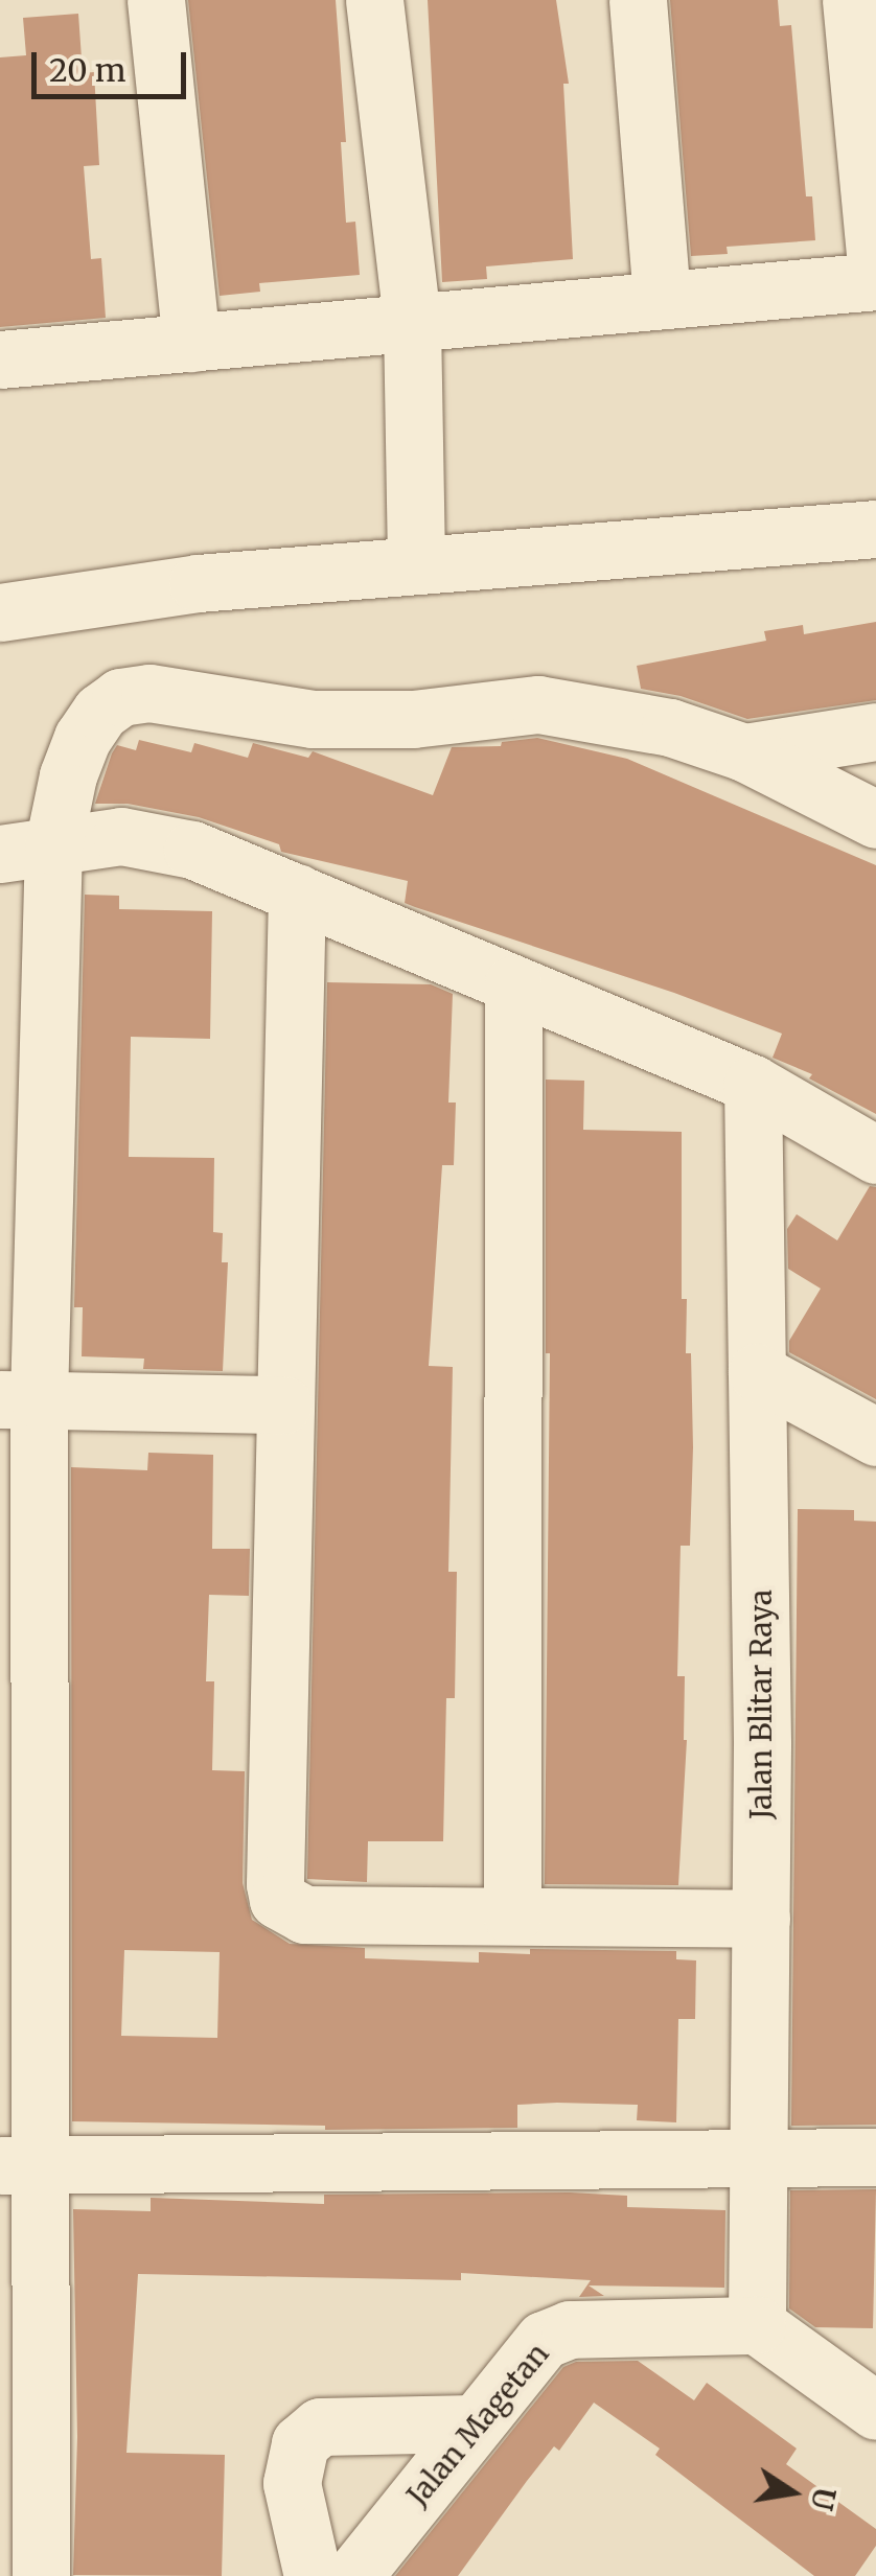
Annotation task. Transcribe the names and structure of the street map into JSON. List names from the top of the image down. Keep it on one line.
{"streets":{"street":["Jalan Blitar Raya","Jalan Magetan"]},"crossings":[["Jalan Blitar Raya","Jalan Magetan"]],"scale_bar":"20 m","north":"right"}
